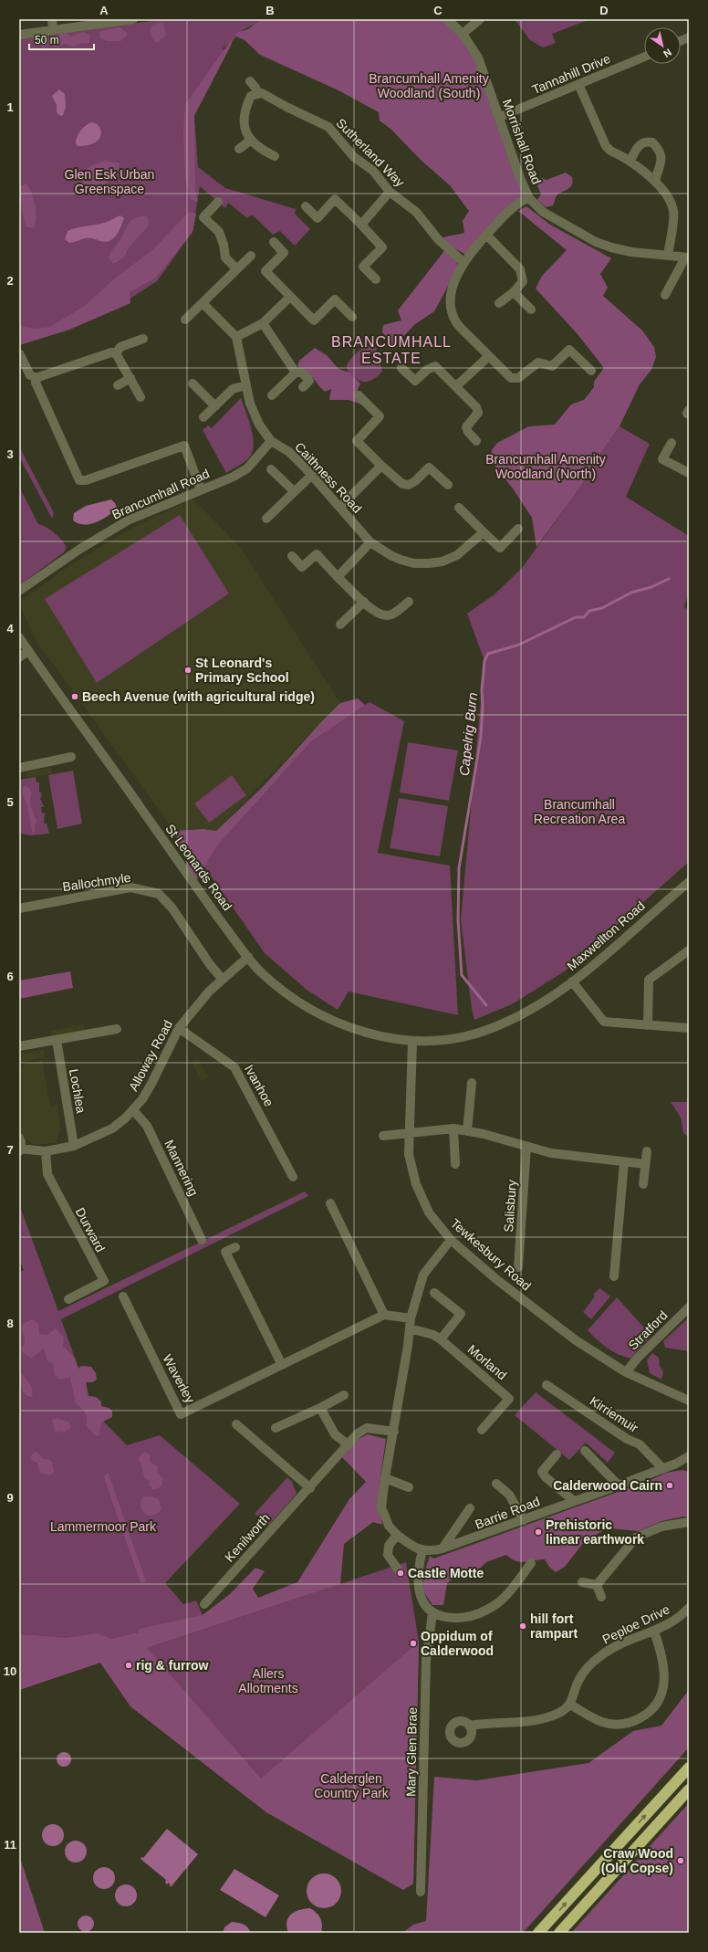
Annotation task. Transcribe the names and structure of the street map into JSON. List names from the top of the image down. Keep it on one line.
{"streets":{"street":["Tannahill Drive","Morrishall Road","Sutherland Way","Caithness Road","Brancumhall Road","St Leonards Road","Ballochmyle","Maxwellton Road","Alloway Road","Ivanhoe","Lochlea","Mannering","Salisbury","Durward","Tewkesbury Road","Stratford","Morland","Waverley","Kirriemuir","Barrie Road","Kenilworth","Peploe Drive","Mary Glen Brae"]},"crossings":[["Tannahill Drive","Morrishall Road"],["Caithness Road","Brancumhall Road"],["St Leonards Road","Maxwellton Road"],["St Leonards Road","Alloway Road"],["St Leonards Road","Tewkesbury Road"],["Ballochmyle","Alloway Road"],["Maxwellton Road","Tewkesbury Road"],["Alloway Road","Ivanhoe"],["Alloway Road","Lochlea"],["Alloway Road","Mannering"],["Alloway Road","Durward"],["Tewkesbury Road","Stratford"],["Kirriemuir","Barrie Road"]],"districts":["BRANCUMHALL ESTATE"],"water":["Capelrig Burn"],"parks":["Brancumhall Amenity Woodland (South)","Glen Esk Urban Greenspace","Brancumhall Amenity Woodland (North)","Brancumhall Recreation Area","Lammermoor Park","Allers Allotments","Calderglen Country Park"],"places":["St Leonard's Primary School","Beech Avenue (with agricultural ridge)","Calderwood Cairn","Prehistoric linear earthwork","Castle Motte","hill fort rampart","Oppidum of Calderwood","rig & furrow","Craw Wood (Old Copse)"],"scale_bar":"50 m","north":"bottom right","grid":{"columns":["A","B","C","D"],"rows":["1","2","3","4","5","6","7","8","9","10","11"]}}
